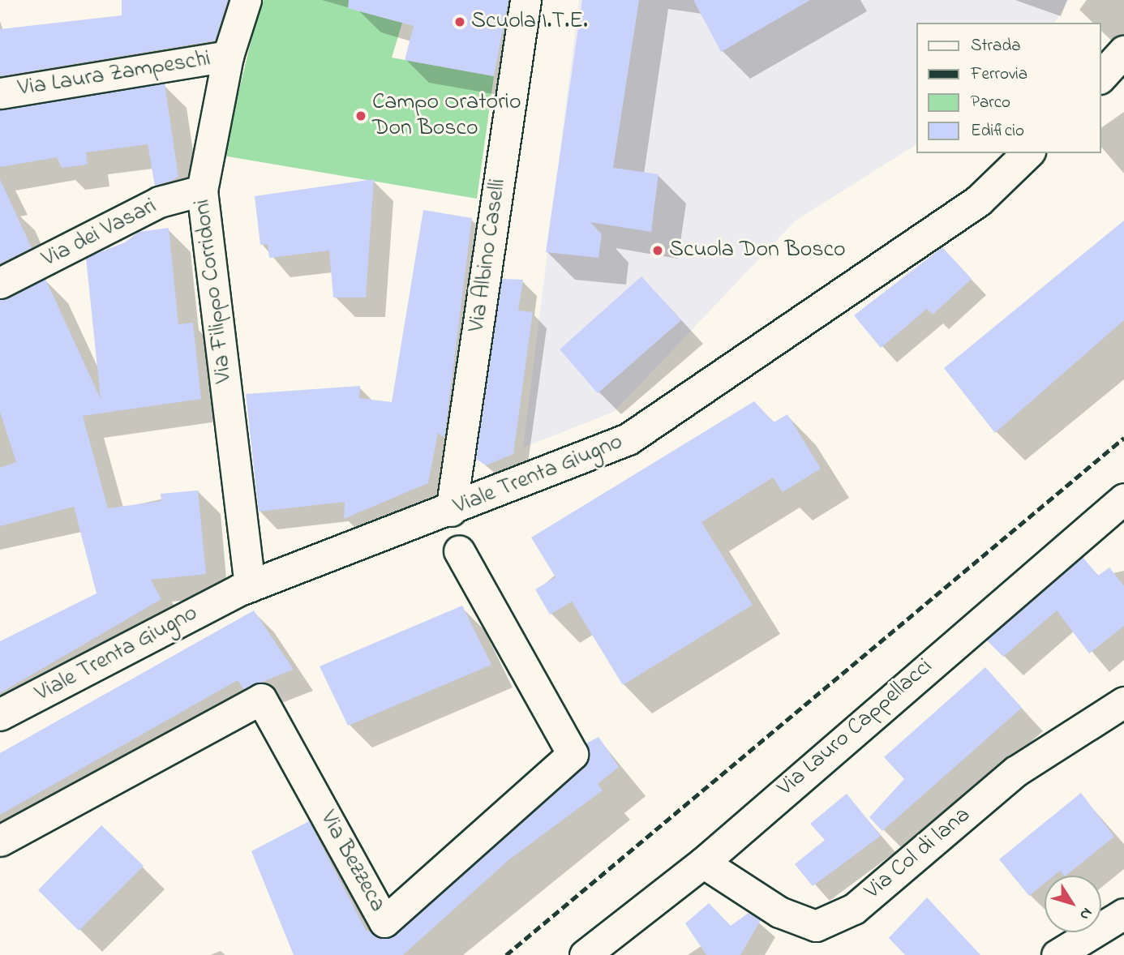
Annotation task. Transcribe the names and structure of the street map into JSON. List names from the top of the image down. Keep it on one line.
{"streets":{"street":["Via Laura Zampeschi","Via dei Vasari","Via Albino Caselli","Via Filippo Corridoni","Viale Trenta Giugno","Via Lauro Cappellacci","Via Col di lana","Via Bezzeca"]},"crossings":[["Via Laura Zampeschi","Via Filippo Corridoni"],["Via dei Vasari","Via Filippo Corridoni"],["Via Albino Caselli","Viale Trenta Giugno"],["Via Filippo Corridoni","Viale Trenta Giugno"],["Via Lauro Cappellacci","Via Col di lana"]],"places":["Scuola I.T.E.","Campo Oratorio Don Bosco","Scuola Don Bosco"],"legend":["Strada","Ferrovia","Parco","Edificio"],"north":"bottom right"}
